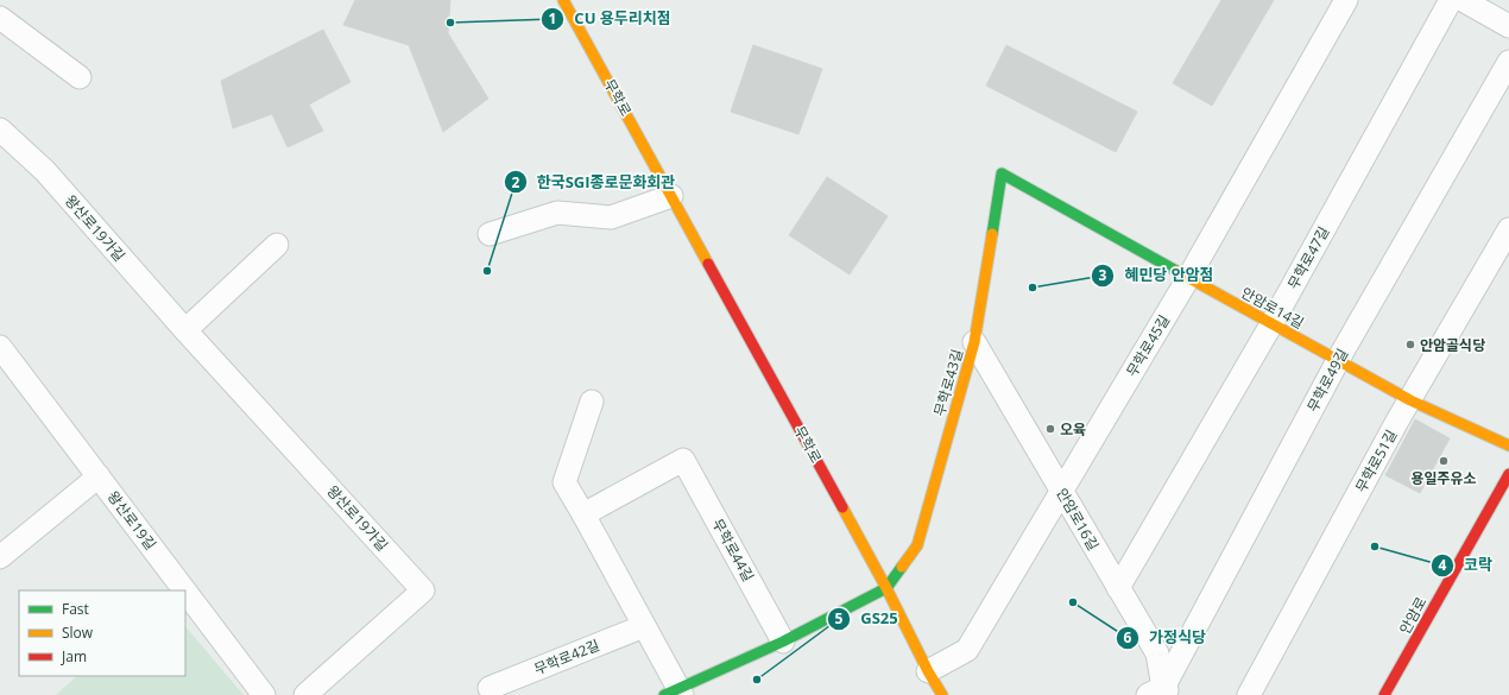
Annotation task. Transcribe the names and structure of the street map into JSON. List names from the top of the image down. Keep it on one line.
{"streets":{"street":["무학로","왕산로19가길","무학로47길","안암로14길","무학로45길","무학로49길","무학로43길","무학로51길","안암로16길","왕산로19길","무학로44길","안암로","무학로42길"]},"crossings":[["무학로","무학로45길"],["무학로","무학로43길"],["무학로47길","안암로14길"],["무학로47길","안암로16길"],["안암로14길","무학로45길"],["안암로14길","무학로49길"],["안암로14길","무학로43길"],["안암로14길","무학로51길"],["무학로45길","안암로16길"],["무학로49길","안암로16길"],["무학로43길","안암로16길"]],"places":["CU 용두리치점","한국SGI종로문화회관","혜민당 안암점","안암골식당","오육","용일주유소","코락","가정식당","GS25"],"legend":["Fast","Slow","Jam"]}
